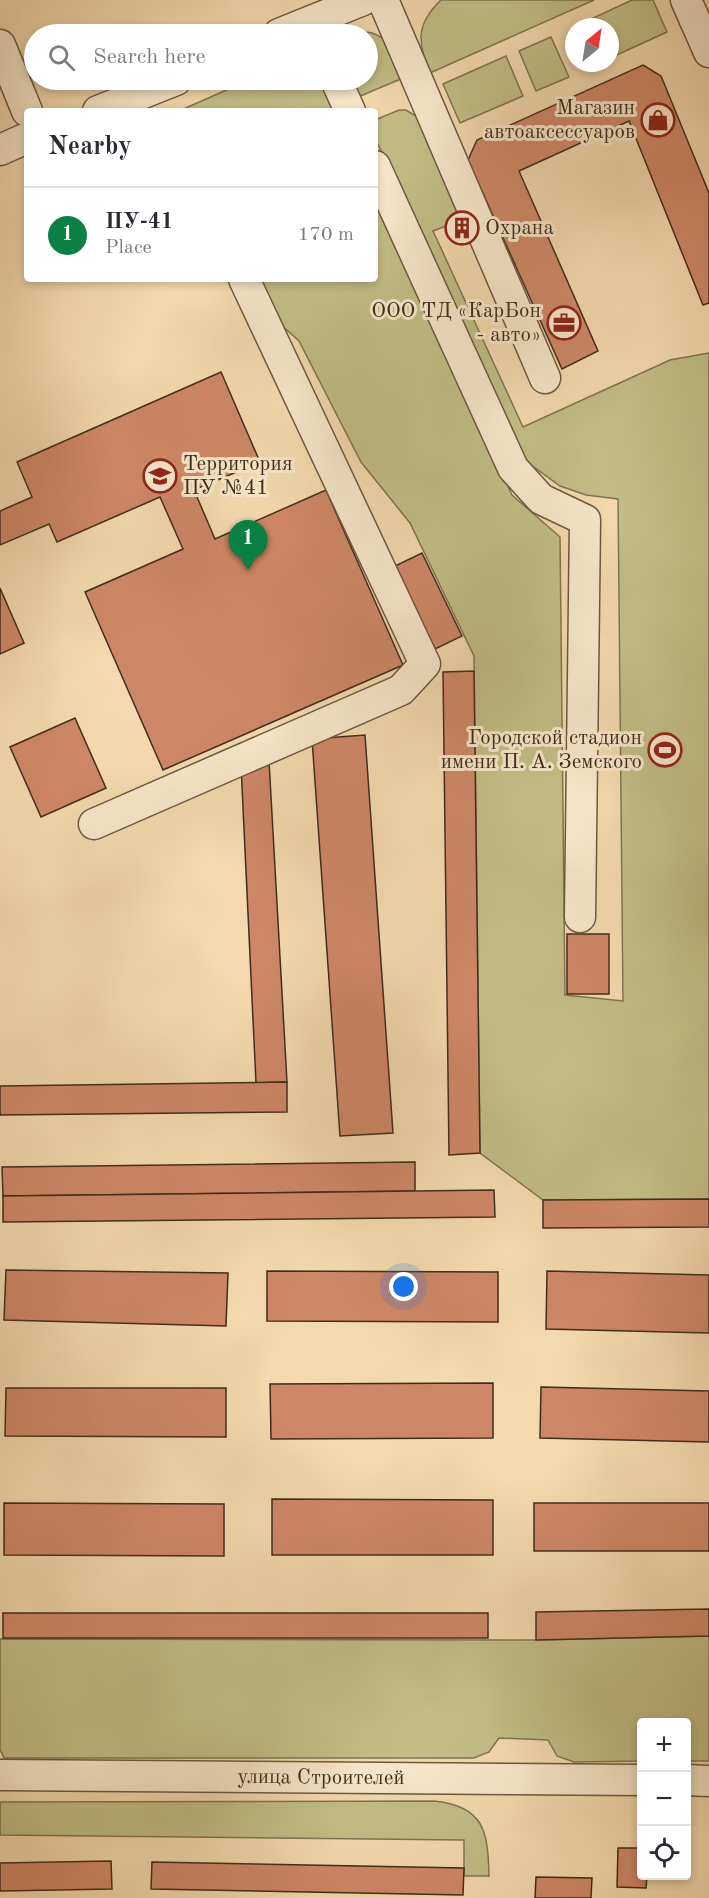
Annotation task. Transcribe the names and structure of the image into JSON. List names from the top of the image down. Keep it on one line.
{"streets":{"street":["улица Строителей"]},"places":{"shop":["Магазин автоаксессуаров"],"building":["Охрана"],"office":["ООО ТД «КарБон - авто»"],"school or university":["Территория ПУ №41"],"sports":["Городской стадион имени П. А. Земского"]},"north":"top right","page":{"search":"Search here","heading":"Nearby","list":[{"mark":"1","name":"ПУ-41","note":"Place","value":"170 m"}],"pins":"1","map_buttons":["+","−"]}}
